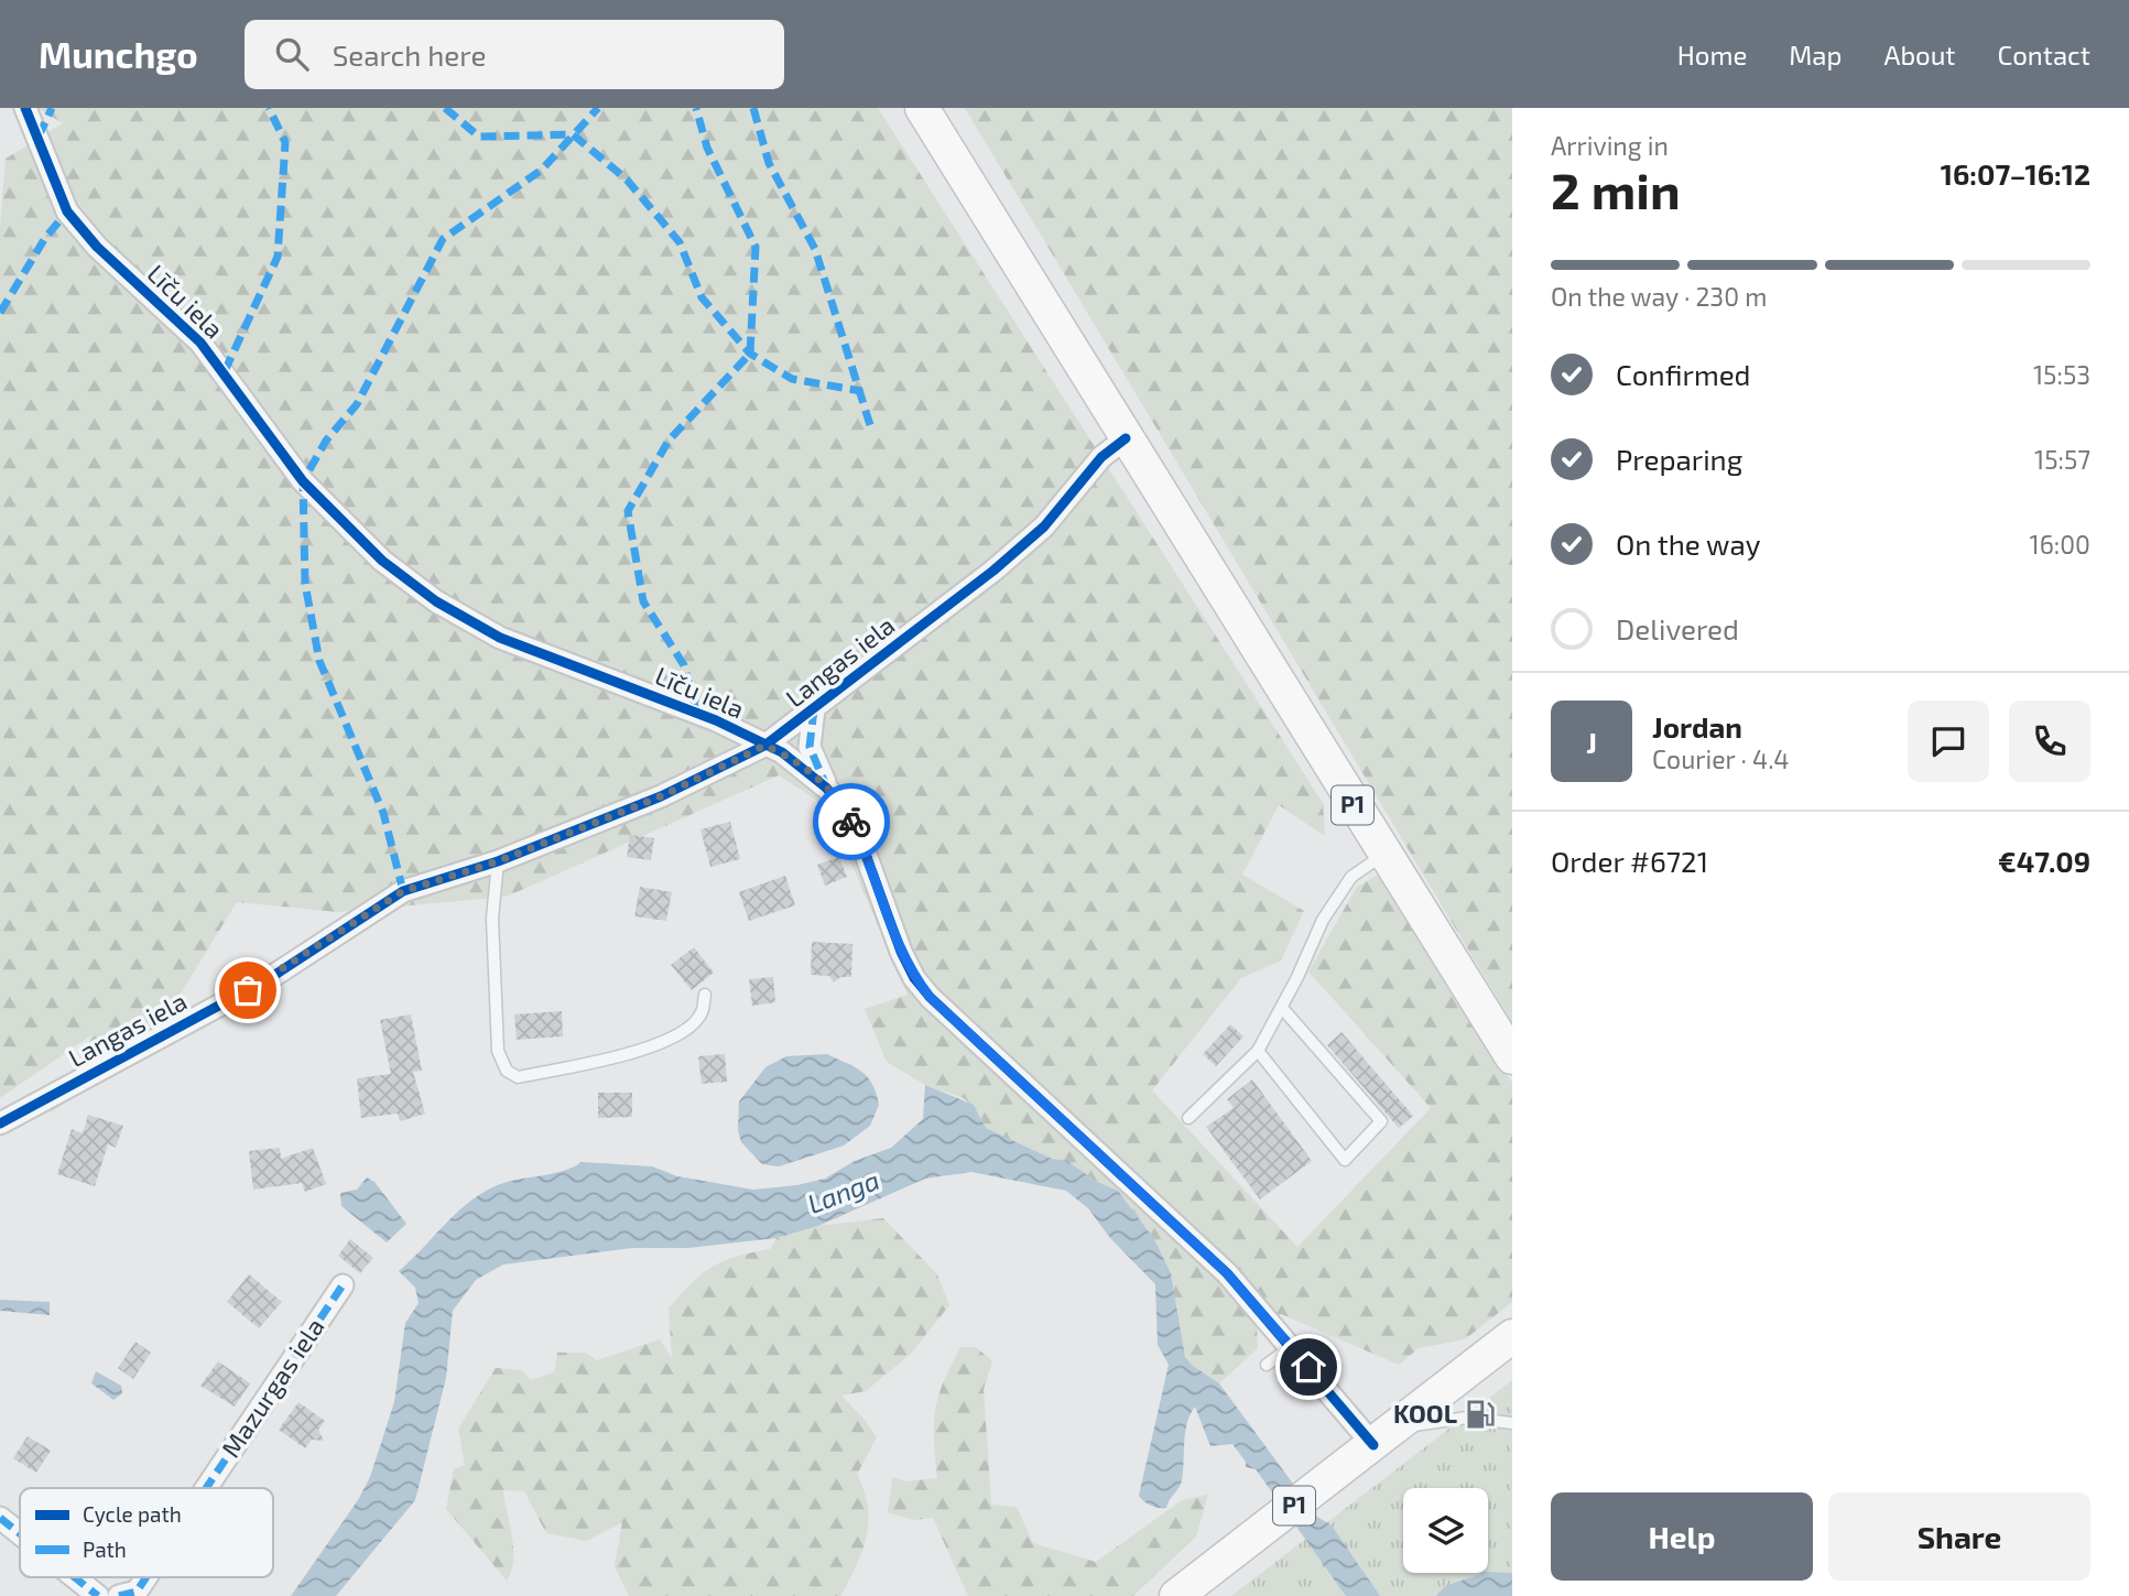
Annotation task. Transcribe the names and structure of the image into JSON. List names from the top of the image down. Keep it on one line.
{"streets":{"main road":["P1"],"street":["Līču iela","Langas iela","Mazurgas iela"]},"crossings":[["Līču iela","Langas iela"],["Līču iela","P1"],["Langas iela","P1"]],"water":["Langa"],"places":{"fuel station":["KOOL"]},"legend":["Cycle path","Path"],"page":{"header":"Munchgo","search":"Search here","nav":["Home","Map","About","Contact"],"heading":["2 min","Arriving in","16:07–16:12"],"panel":["Jordan","Courier · 4.4","Order #6721","€47.09"],"bar":"On the way · 230 m","list":[["Confirmed","15:53"],["Preparing","15:57"],["On the way","16:00"],"Delivered"],"round":"J","buttons":["Help","Share"]}}
